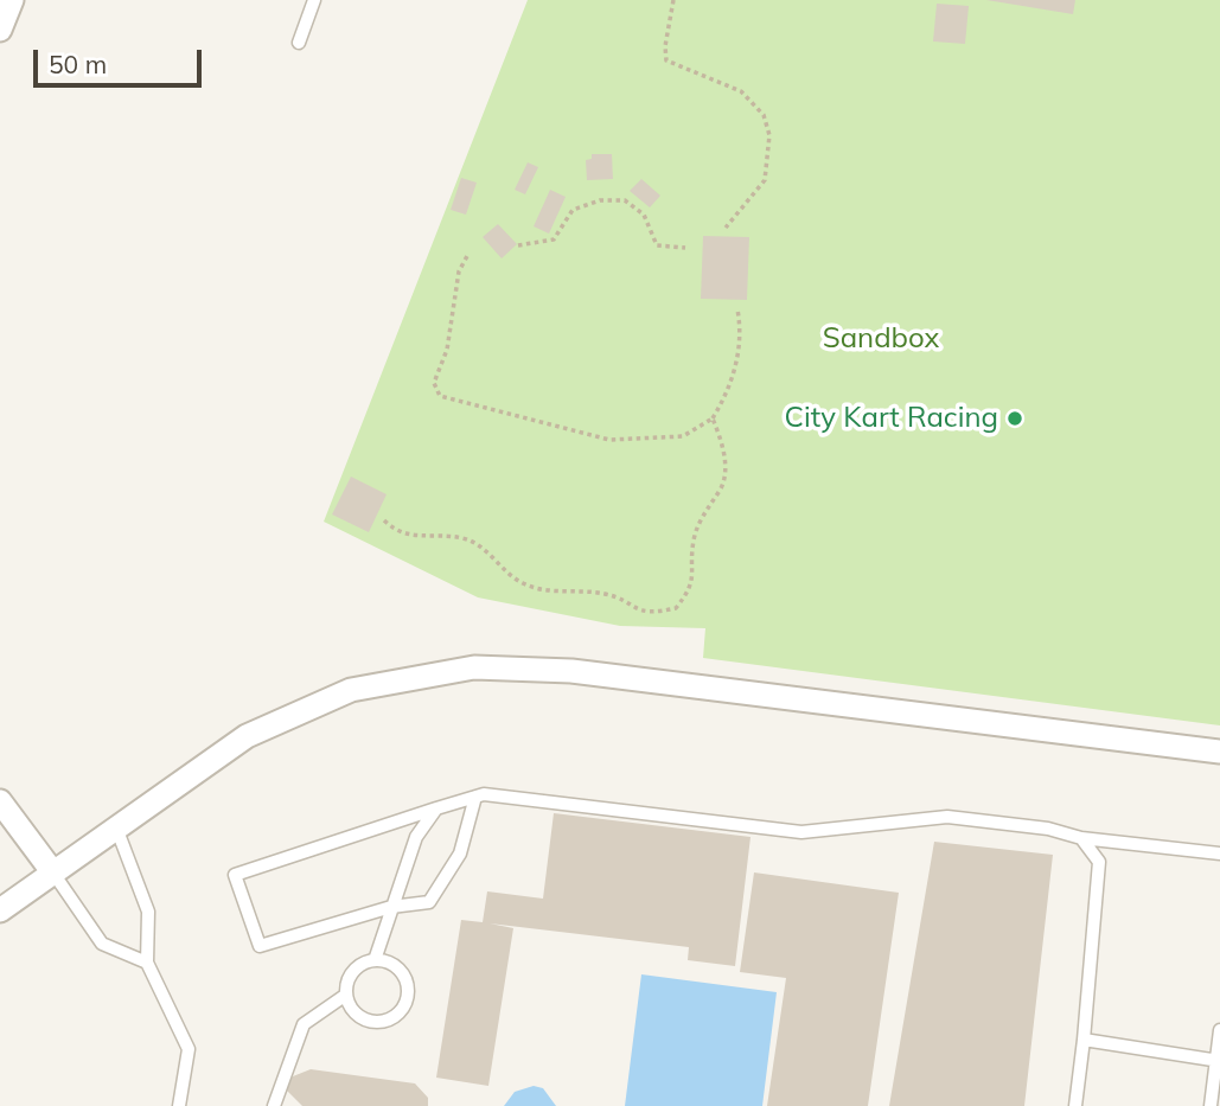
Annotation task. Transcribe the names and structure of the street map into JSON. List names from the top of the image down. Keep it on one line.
{"parks":["Sandbox"],"places":["City Kart Racing"],"scale_bar":"50 m"}
